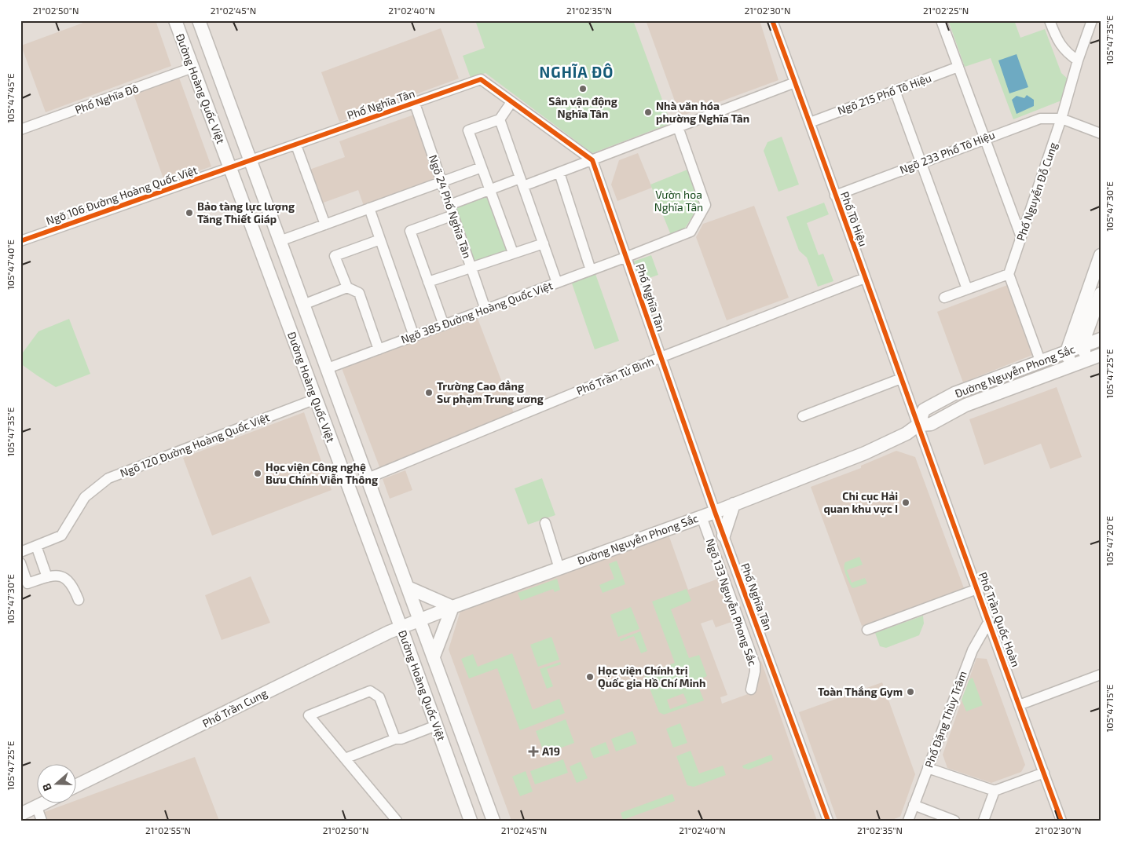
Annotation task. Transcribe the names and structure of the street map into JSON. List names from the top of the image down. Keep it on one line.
{"streets":{"main road":["Đường Hoàng Quốc Việt","Đường Nguyễn Phong Sắc","Phố Trần Cung"],"street":["Ngõ 215 Phố Tô Hiệu","Phố Nghĩa Đô","Phố Nghĩa Tân","Ngõ 233 Phố Tô Hiệu","Phố Nguyễn Đỗ Cung","Ngõ 106 Đường Hoàng Quốc Việt","Ngõ 24 Phố Nghĩa Tân","Phố Tô Hiệu","Ngõ 385 Đường Hoàng Quốc Việt","Phố Trần Tử Bình","Ngõ 120 Đường Hoàng Quốc Việt","Ngõ 133 Nguyễn Phong Sắc","Phố Trần Quốc Hoàn","Phố Đặng Thùy Trâm"]},"crossings":[["Đường Hoàng Quốc Việt","Phố Nghĩa Đô"],["Đường Hoàng Quốc Việt","Phố Nghĩa Tân"],["Đường Hoàng Quốc Việt","Ngõ 106 Đường Hoàng Quốc Việt"],["Đường Hoàng Quốc Việt","Ngõ 385 Đường Hoàng Quốc Việt"],["Đường Hoàng Quốc Việt","Đường Nguyễn Phong Sắc"],["Đường Hoàng Quốc Việt","Phố Trần Tử Bình"],["Đường Hoàng Quốc Việt","Ngõ 120 Đường Hoàng Quốc Việt"],["Đường Hoàng Quốc Việt","Phố Trần Cung"],["Ngõ 215 Phố Tô Hiệu","Phố Tô Hiệu"],["Phố Nghĩa Tân","Ngõ 106 Đường Hoàng Quốc Việt"],["Phố Nghĩa Tân","Ngõ 24 Phố Nghĩa Tân"],["Phố Nghĩa Tân","Ngõ 385 Đường Hoàng Quốc Việt"],["Phố Nghĩa Tân","Đường Nguyễn Phong Sắc"],["Phố Nghĩa Tân","Phố Trần Tử Bình"],["Ngõ 233 Phố Tô Hiệu","Phố Nguyễn Đỗ Cung"],["Ngõ 233 Phố Tô Hiệu","Phố Tô Hiệu"],["Ngõ 24 Phố Nghĩa Tân","Ngõ 385 Đường Hoàng Quốc Việt"],["Phố Tô Hiệu","Đường Nguyễn Phong Sắc"],["Phố Tô Hiệu","Phố Trần Tử Bình"],["Phố Tô Hiệu","Phố Trần Quốc Hoàn"],["Đường Nguyễn Phong Sắc","Ngõ 133 Nguyễn Phong Sắc"],["Đường Nguyễn Phong Sắc","Phố Trần Quốc Hoàn"],["Đường Nguyễn Phong Sắc","Phố Trần Cung"],["Phố Trần Quốc Hoàn","Phố Đặng Thùy Trâm"]],"districts":["NGHĨA ĐÔ"],"parks":["Vườn hoa Nghĩa Tân"],"places":{"other":["Sân vận động Nghĩa Tân","Nhà văn hóa phường Nghĩa Tân","Bảo tàng lực lượng Tăng Thiết Giáp","Trường Cao đẳng Sư phạm Trung ương","Học viện Công nghệ Bưu Chính Viễn Thông","Chi cục Hải quan khu vực I","Học viện Chính trị Quốc gia Hồ Chí Minh","Toàn Thắng Gym"],"health":["A19"]},"north":"left","coordinates":["21°02'50\"N","21°02'45\"N","21°02'40\"N","21°02'35\"N","21°02'30\"N","21°02'25\"N","105°47'35\"E","105°47'45\"E","105°47'30\"E","105°47'40\"E","105°47'25\"E","105°47'20\"E","105°47'15\"E","21°02'55\"N"]}
